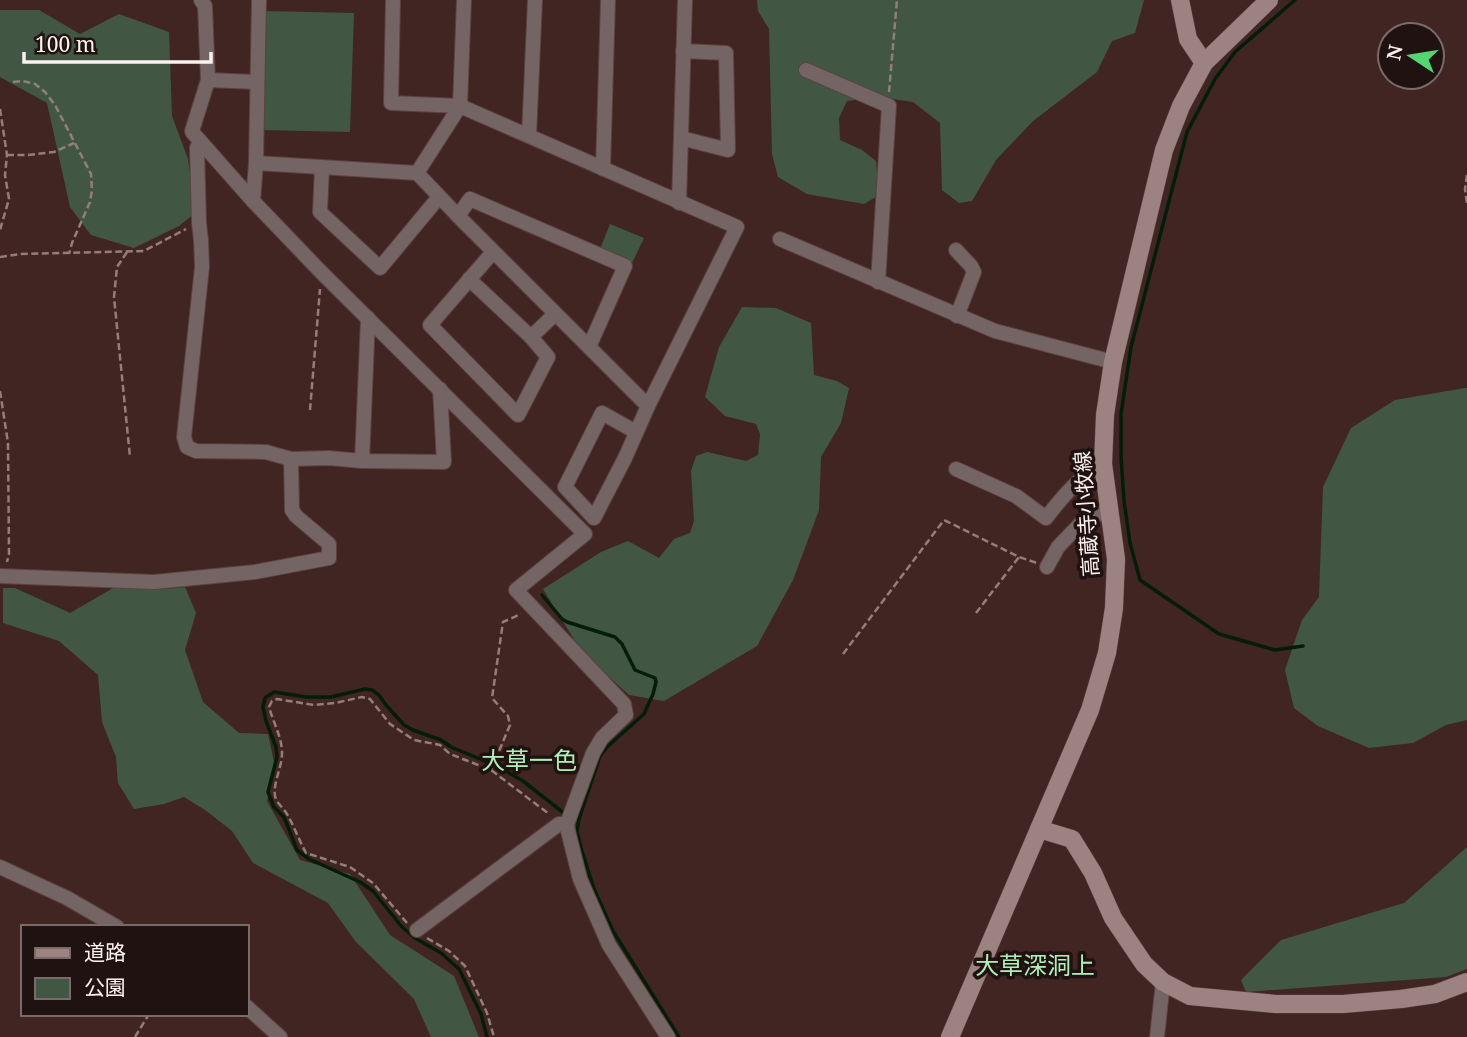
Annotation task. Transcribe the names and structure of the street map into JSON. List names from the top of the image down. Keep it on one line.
{"streets":{"main road":["高蔵寺小牧線"]},"districts":["大草一色","大草深洞上"],"legend":["道路","公園"],"scale_bar":"100 m","north":"left"}
